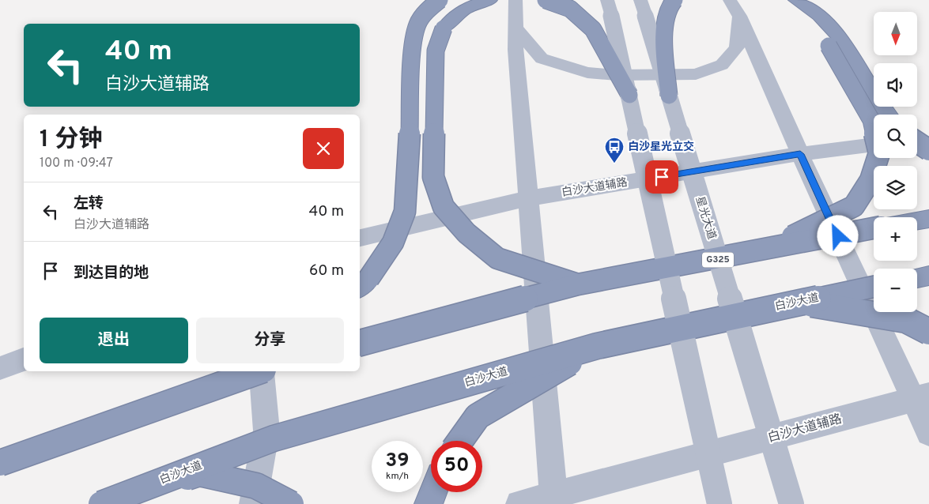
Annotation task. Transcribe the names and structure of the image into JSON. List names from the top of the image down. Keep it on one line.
{"streets":{"highway":["白沙大道"],"main road":["白沙大道辅路","星光大道","G325"]},"places":{"bus stop":["白沙星光立交"]},"north":"bottom","page":{"map_buttons":["+","−"],"turn":["40 m","白沙大道辅路"],"heading":["1 分钟","100 m · 09:47"],"list":[{"name":"左转","note":"白沙大道辅路","value":"40 m"},{"name":"到达目的地","value":"60 m"}],"buttons":["退出","分享"],"speed":"39 km/h","limit":"50"}}
